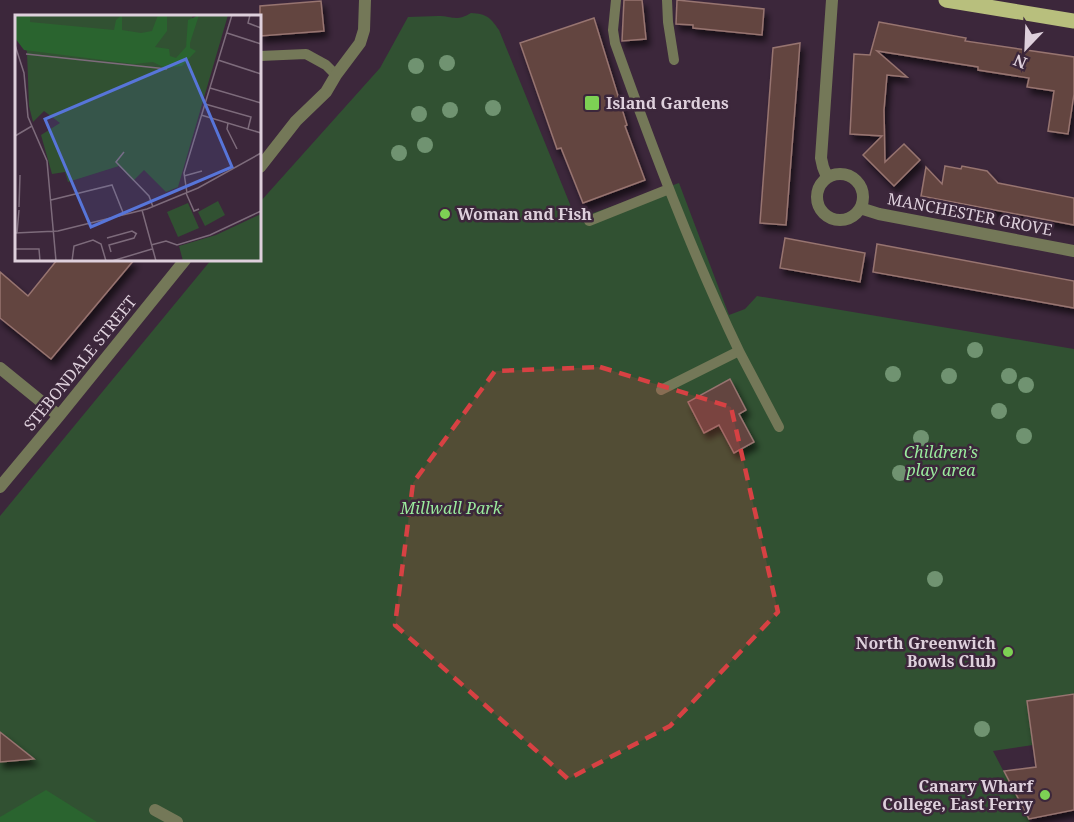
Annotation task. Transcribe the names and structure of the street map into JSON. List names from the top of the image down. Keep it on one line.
{"streets":{"street":["MANCHESTER GROVE","STEBONDALE STREET"]},"parks":["Children’s play area","Millwall Park"],"places":{"transit":["Island Gardens"],"other":["Woman and Fish","North Greenwich Bowls Club","Canary Wharf College, East Ferry"]},"north":"bottom left"}
